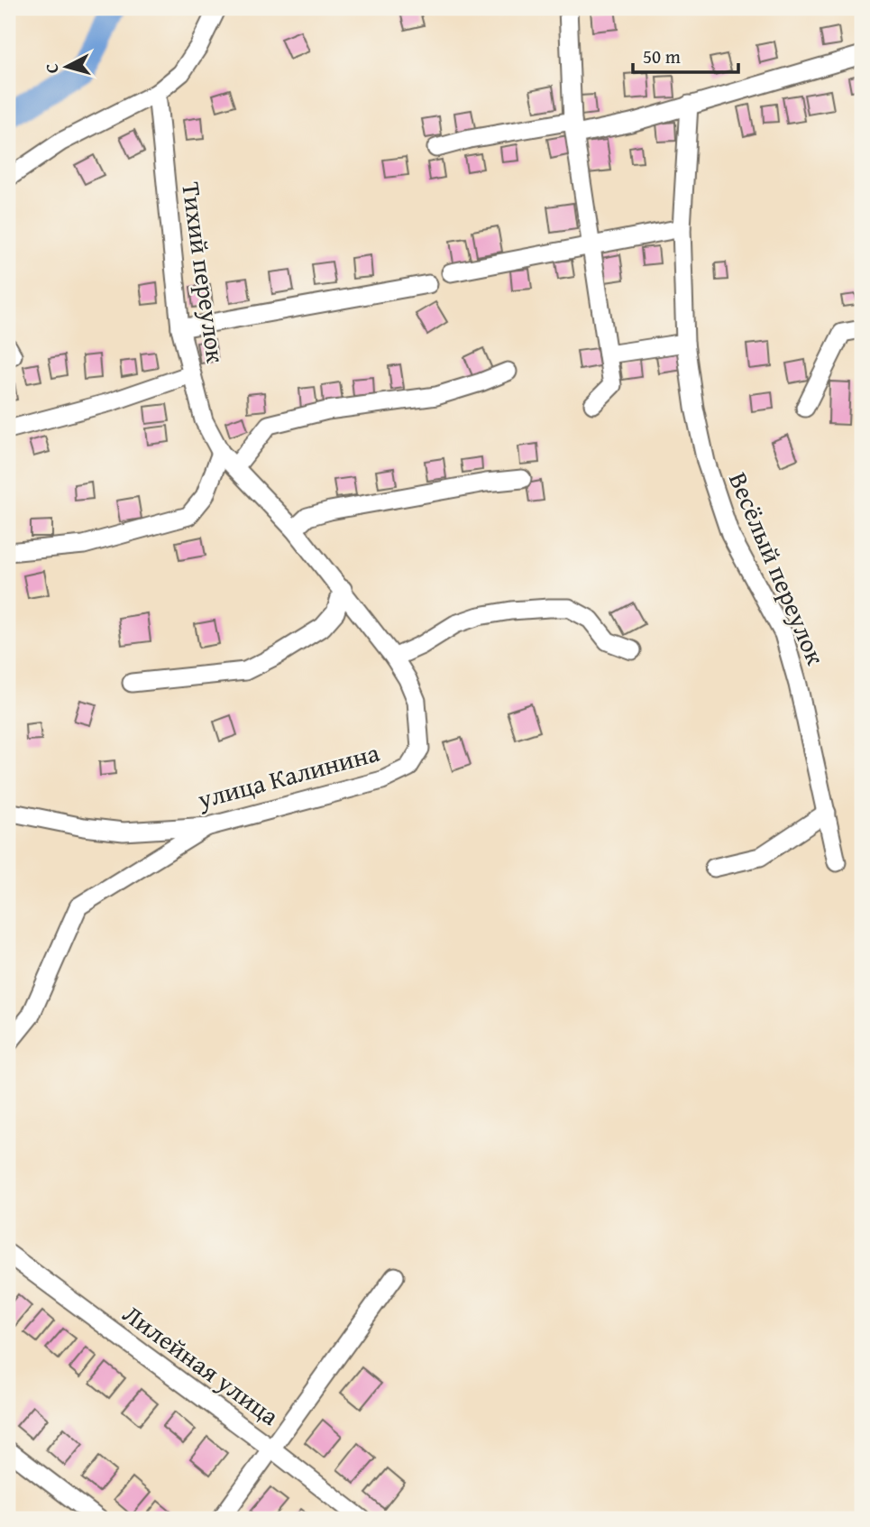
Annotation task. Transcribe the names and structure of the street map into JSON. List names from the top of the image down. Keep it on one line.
{"streets":{"street":["Тихий переулок","Весёлый переулок","улица Калинина","Лилейная улица"]},"crossings":[["Тихий переулок","улица Калинина"]],"scale_bar":"50 m","north":"left"}
